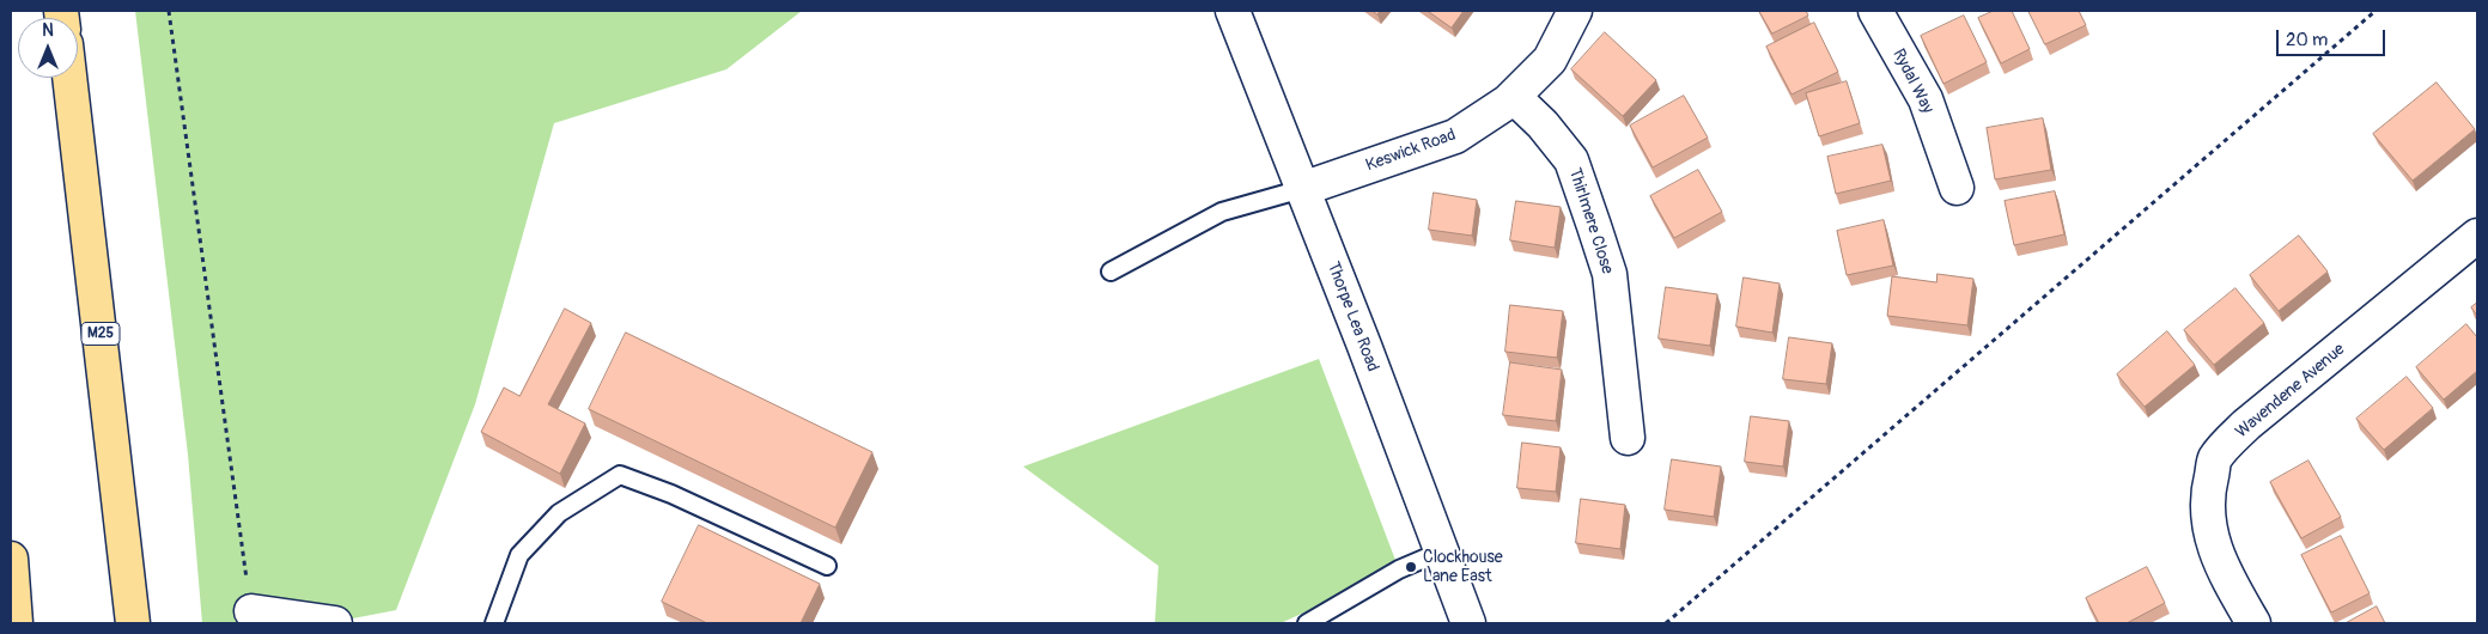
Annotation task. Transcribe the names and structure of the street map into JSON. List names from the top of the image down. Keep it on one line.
{"streets":{"highway":["M25"],"street":["Rydal Way","Keswick Road","Thirlmere Close","Thorpe Lea Road","Wavendene Avenue"]},"crossings":[["Keswick Road","Thirlmere Close"],["Keswick Road","Thorpe Lea Road"]],"places":["Clockhouse Lane East"],"scale_bar":"20 m","north":"top"}
